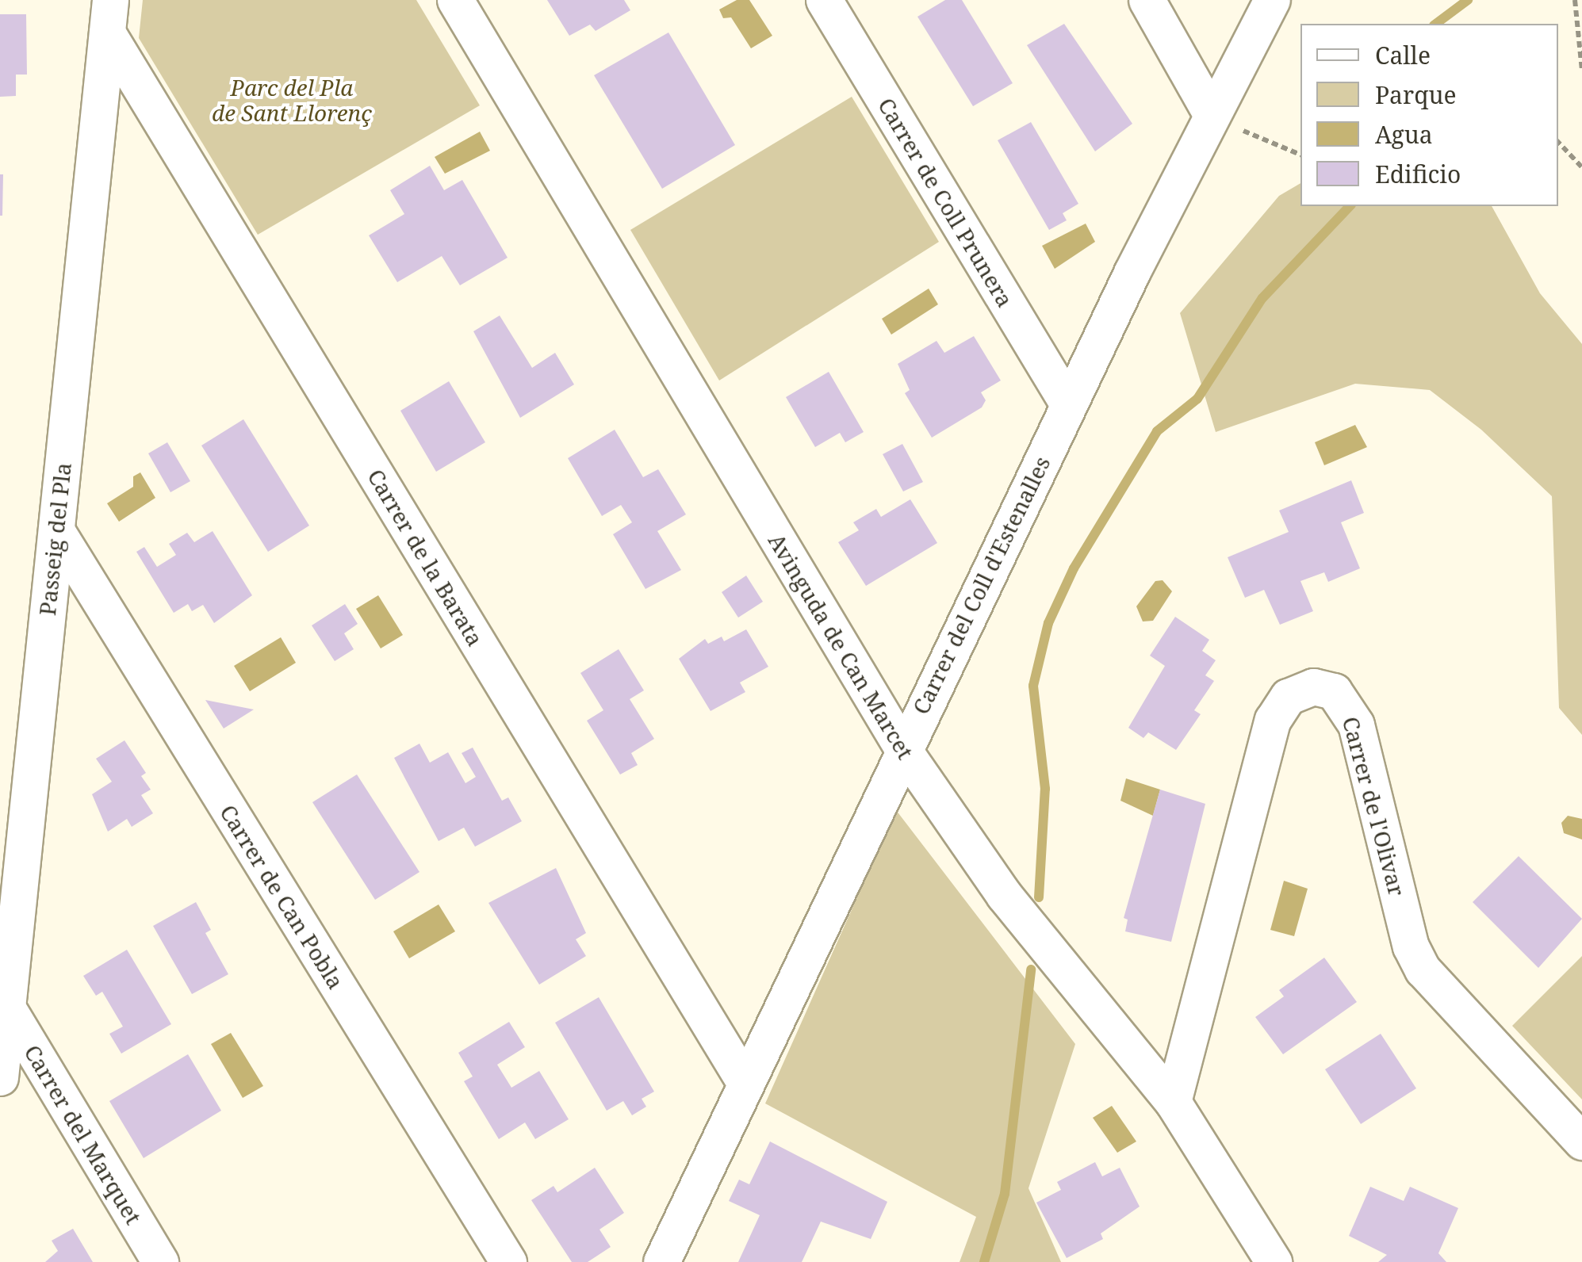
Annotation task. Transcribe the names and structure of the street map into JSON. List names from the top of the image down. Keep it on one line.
{"streets":{"street":["Carrer de Coll Prunera","Passeig del Pla","Carrer de la Barata","Carrer del Coll d'Estenalles","Avinguda de Can Marcet","Carrer de l'Olivar","Carrer de Can Pobla","Carrer del Marquet"]},"crossings":[["Carrer de Coll Prunera","Carrer del Coll d'Estenalles"],["Passeig del Pla","Carrer de la Barata"],["Passeig del Pla","Carrer de Can Pobla"],["Passeig del Pla","Carrer del Marquet"],["Carrer de la Barata","Carrer del Coll d'Estenalles"],["Carrer del Coll d'Estenalles","Avinguda de Can Marcet"],["Avinguda de Can Marcet","Carrer de l'Olivar"]],"parks":["Parc del Pla de Sant Llorenç"],"legend":["Calle","Parque","Agua","Edificio"]}
